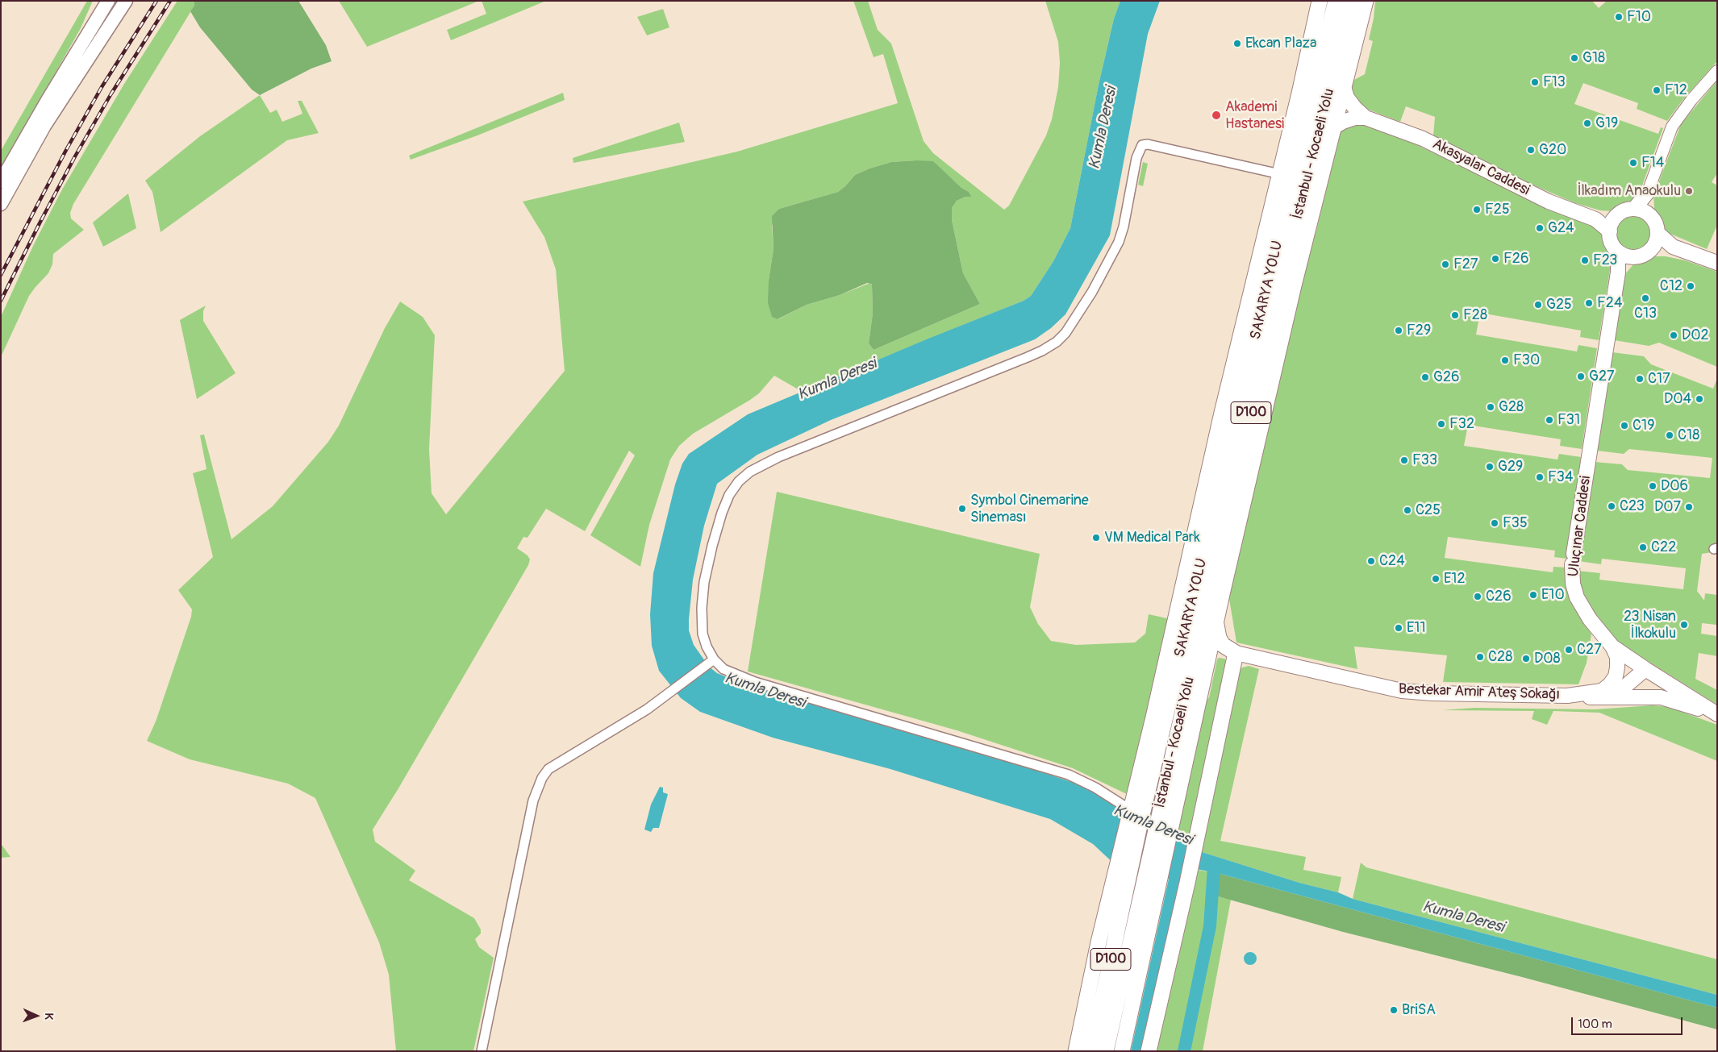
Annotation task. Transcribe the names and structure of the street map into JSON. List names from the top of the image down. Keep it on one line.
{"streets":{"highway":["İstanbul - Kocaeli Yolu","SAKARYA YOLU","D100"],"main road":["Akasyalar Caddesi","Uluçınar Caddesi","Bestekar Amir Ateş Sokağı"]},"crossings":[["İstanbul - Kocaeli Yolu","D100"]],"water":["Kumla Deresi"],"places":["F10","Ekcan Plaza","G18","F13","F12","Akademi Hastanesi","G19","G20","F14","İlkadım Anaokulu","F25","G24","F26","F23","F27","C12","C13","F24","G25","F28","F29","D02","F30","G27","G26","C17","D04","G28","F31","F32","C19","C18","F33","G29","F34","D06","C23","D07","Symbol Cinemarine Sineması","C25","F35","VM Medical Park","C22","C24","E12","E10","C26","23 Nisan İlkokulu","E11","C27","C28","D08","BriSA"],"scale_bar":"100 m","north":"right"}
